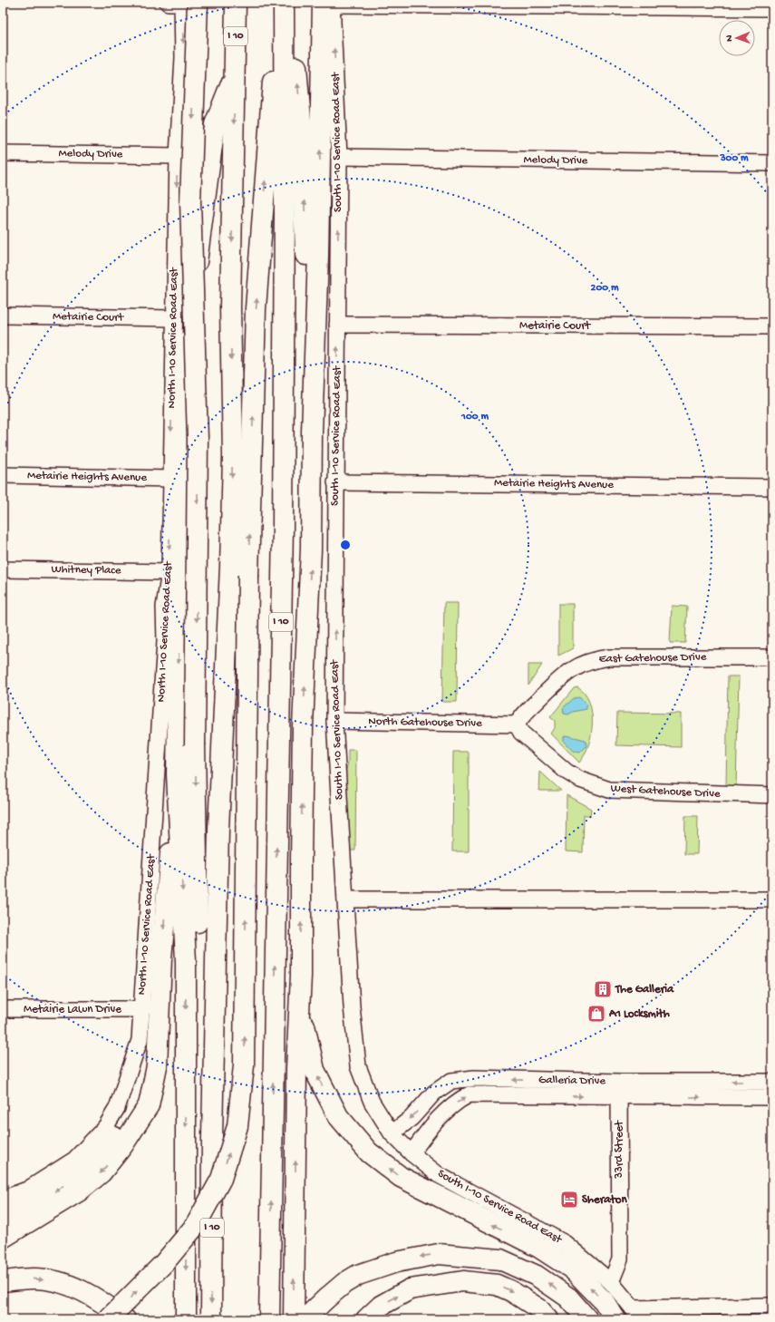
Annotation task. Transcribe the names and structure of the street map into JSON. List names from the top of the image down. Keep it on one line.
{"streets":{"highway":["I 10"],"street":["South I-10 Service Road East","Melody Drive","Metairie Court","North I-10 Service Road East","Metairie Heights Avenue","Whitney Place","East Gatehouse Drive","North Gatehouse Drive","West Gatehouse Drive","Metairie Lawn Drive","Galleria Drive","33rd Street"]},"crossings":[["South I-10 Service Road East","Melody Drive"],["South I-10 Service Road East","Metairie Court"],["South I-10 Service Road East","Metairie Heights Avenue"],["South I-10 Service Road East","North Gatehouse Drive"],["South I-10 Service Road East","Galleria Drive"],["South I-10 Service Road East","33rd Street"],["Melody Drive","North I-10 Service Road East"],["Metairie Court","North I-10 Service Road East"],["North I-10 Service Road East","Metairie Heights Avenue"],["North I-10 Service Road East","Whitney Place"],["North I-10 Service Road East","Metairie Lawn Drive"],["East Gatehouse Drive","North Gatehouse Drive"],["East Gatehouse Drive","West Gatehouse Drive"],["North Gatehouse Drive","West Gatehouse Drive"],["Galleria Drive","33rd Street"]],"one_way":["South I-10 Service Road East","North I-10 Service Road East"],"places":{"building":["The Galleria"],"shop":["A1 Locksmith"],"hotel":["Sheraton"]},"north":"left","rings":["300 m","200 m","100 m"]}
